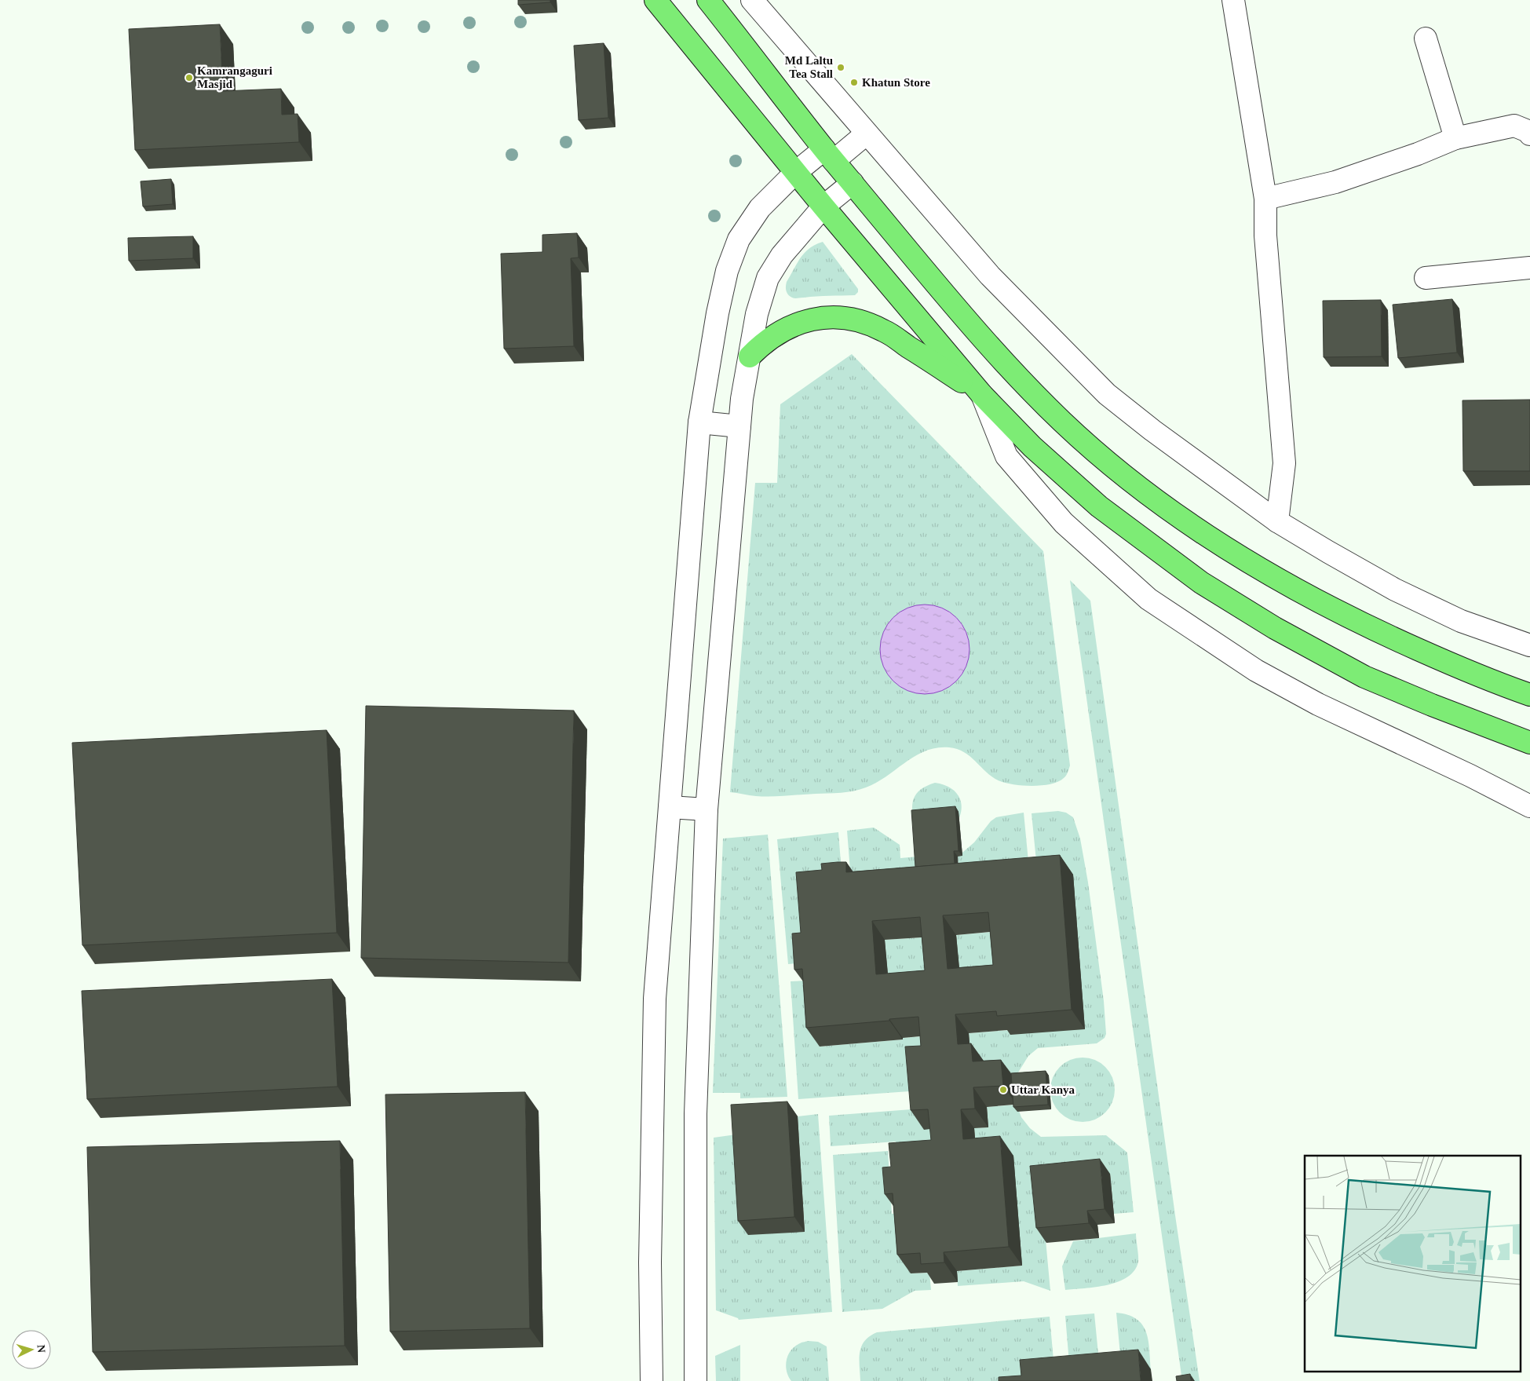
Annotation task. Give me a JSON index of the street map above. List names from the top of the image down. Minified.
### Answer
{"places":["Md Laltu Tea Stall","Kamrangaguri Masjid","Khatun Store","Uttar Kanya"],"north":"right"}
